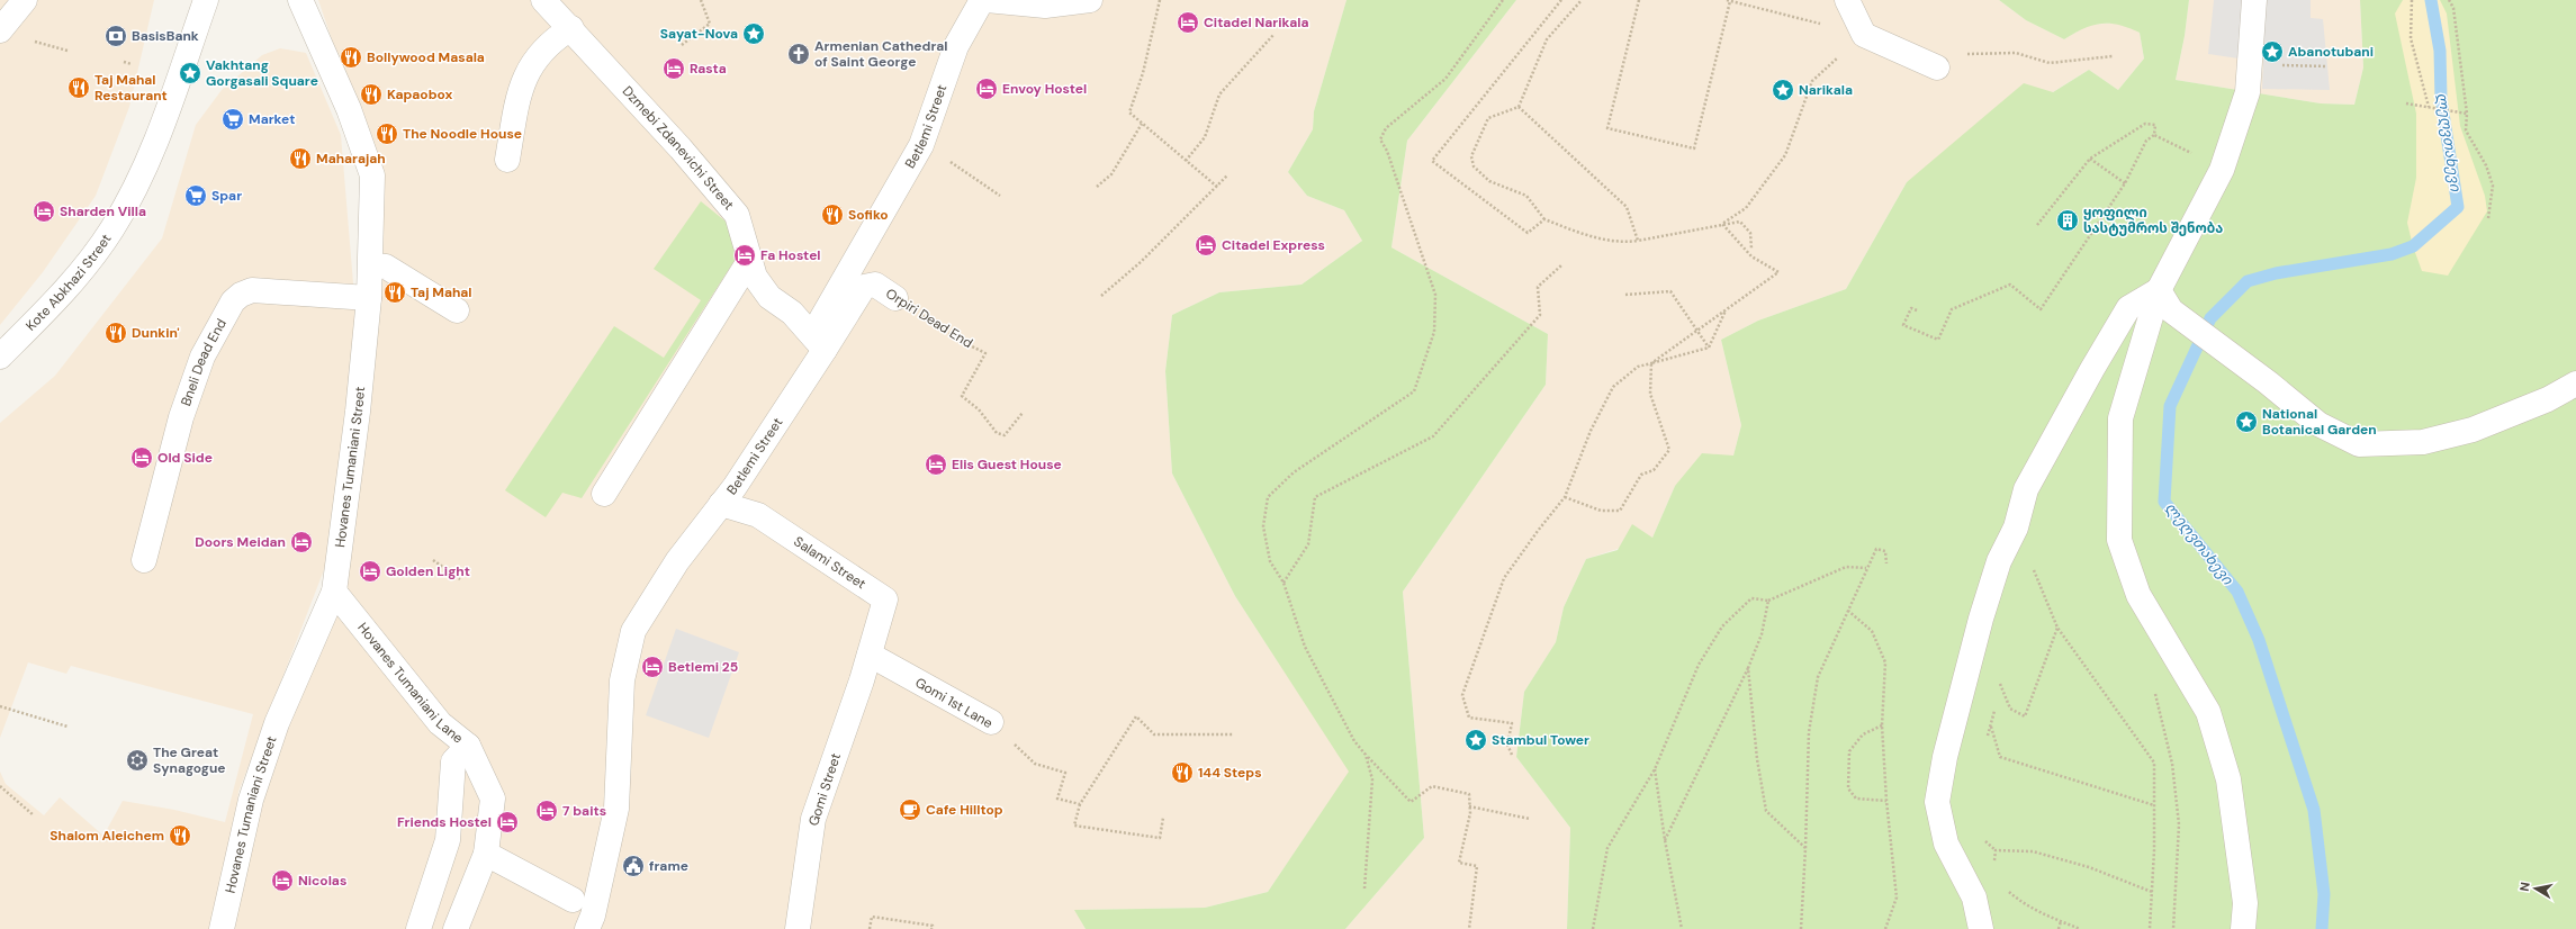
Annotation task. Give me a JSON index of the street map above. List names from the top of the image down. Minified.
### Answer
{"streets":{"street":["Betlemi Street","Dzmebi Zdanevichi Street","Kote Abkhazi Street","Orpiri Dead End","Bneli Dead End","Hovanes Tumaniani Street","Salami Street","Hovanes Tumaniani Lane","Gomi 1st Lane","Gomi Street"]},"crossings":[["Betlemi Street","Dzmebi Zdanevichi Street"],["Betlemi Street","Orpiri Dead End"],["Betlemi Street","Salami Street"],["Dzmebi Zdanevichi Street","Orpiri Dead End"],["Bneli Dead End","Hovanes Tumaniani Street"],["Hovanes Tumaniani Street","Hovanes Tumaniani Lane"],["Salami Street","Gomi 1st Lane"],["Salami Street","Gomi Street"],["Gomi 1st Lane","Gomi Street"]],"water":["ლეღვთახევი"],"places":{"hotel":["Citadel Narikala","Rasta","Envoy Hostel","Sharden Villa","Citadel Express","Fa Hostel","Old Side","Elis Guest House","Doors Meidan","Golden Light","Betlemi 25","7 baits","Friends Hostel","Nicolas"],"place":["Sayat-Nova","Abanotubani","Vakhtang Gorgasali Square","Narikala","National Botanical Garden","Stambul Tower"],"bank":["BasisBank"],"church":["Armenian Cathedral of Saint George"],"restaurant":["Bollywood Masala","Taj Mahal Restaurant","Kapaobox","The Noodle House","Maharajah","Sofiko","Taj Mahal","Dunkin'","144 Steps","Shalom Aleichem"],"supermarket":["Market","Spar"],"building":["ყოფილი სასტუმროს შენობა"],"synagogue":["The Great Synagogue"],"cafe":["Cafe Hilltop"],"public building":["frame"]},"north":"left"}
